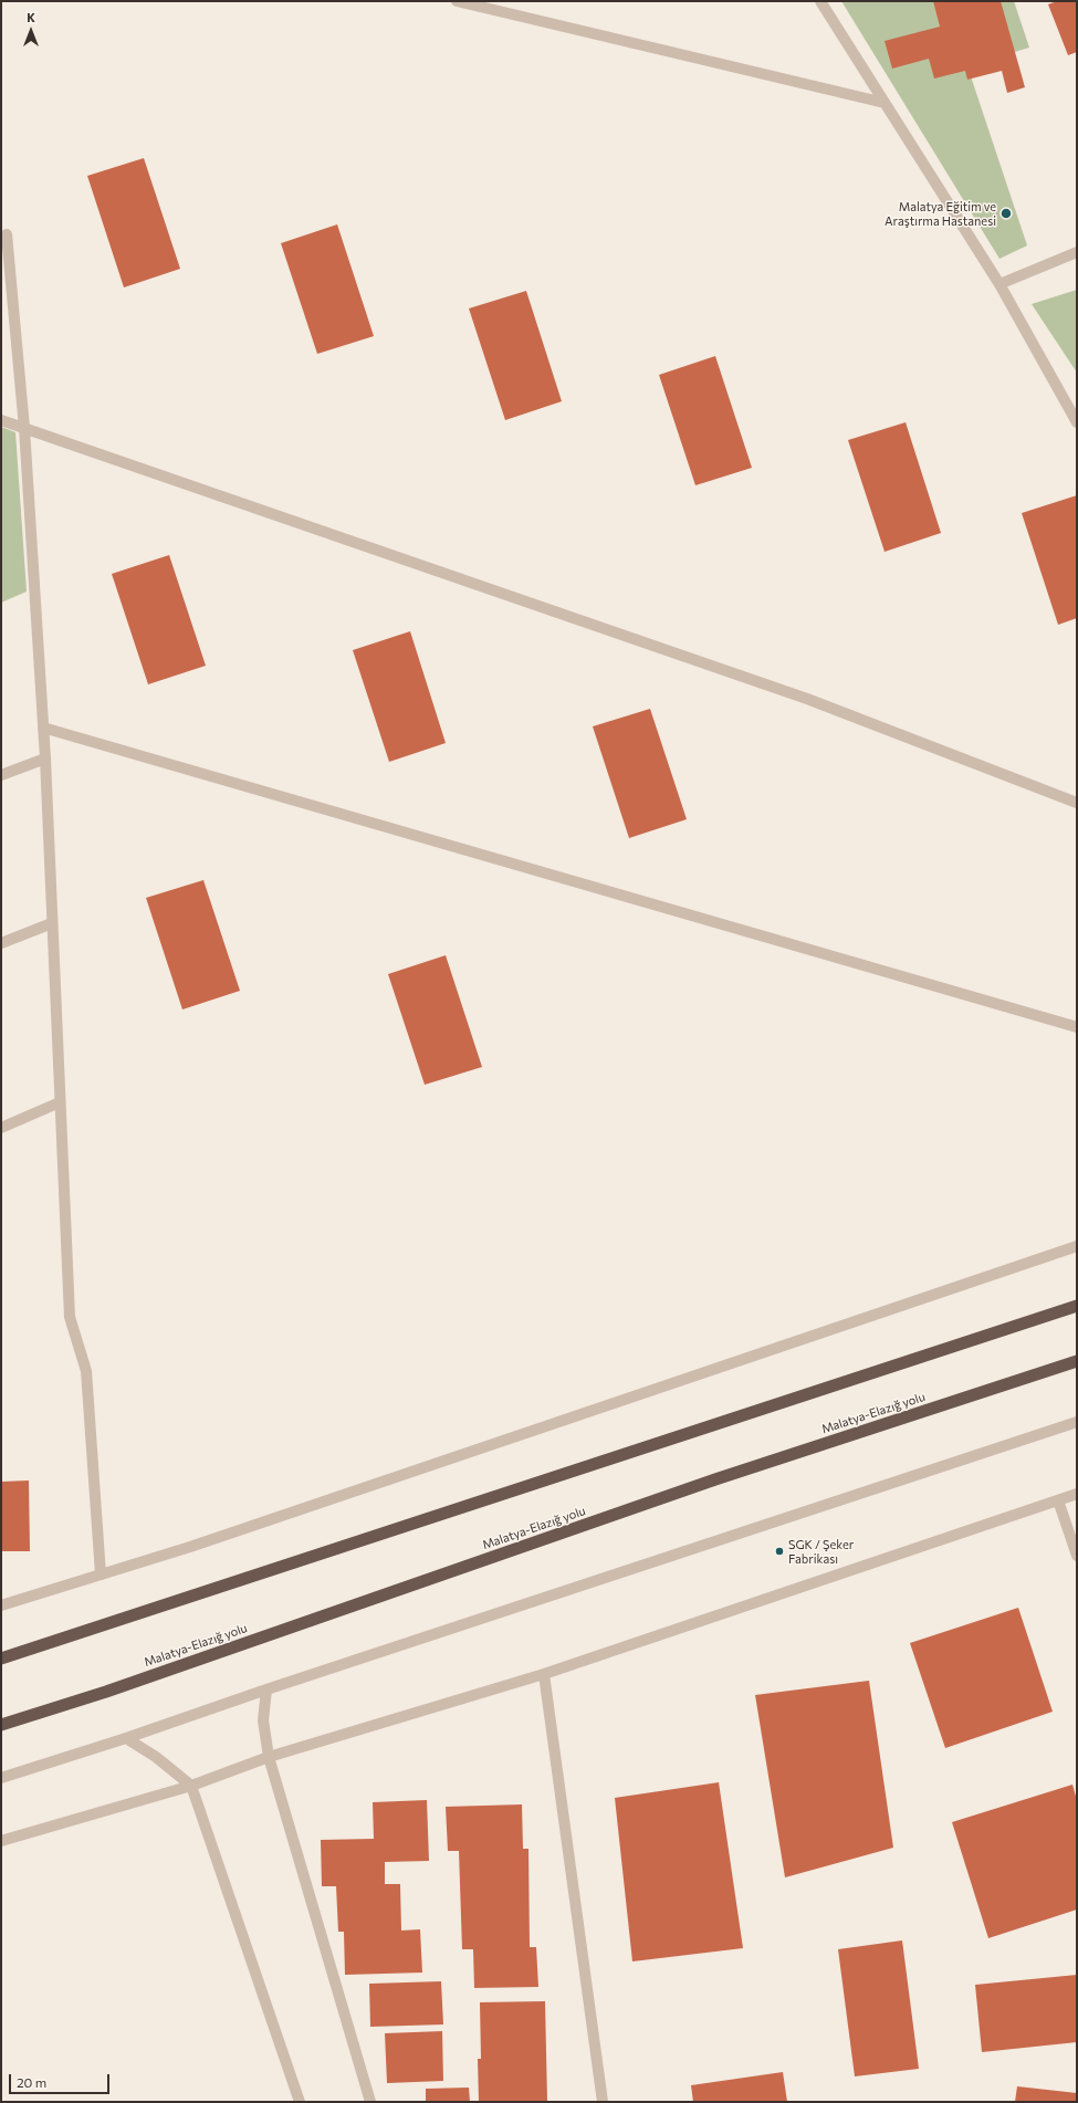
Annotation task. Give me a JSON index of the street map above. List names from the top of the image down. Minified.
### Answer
{"streets":{"highway":["Malatya-Elazığ yolu"]},"places":["Malatya Eğitim ve Araştırma Hastanesi","SGK / Şeker Fabrikası"],"scale_bar":"20 m","north":"top"}
